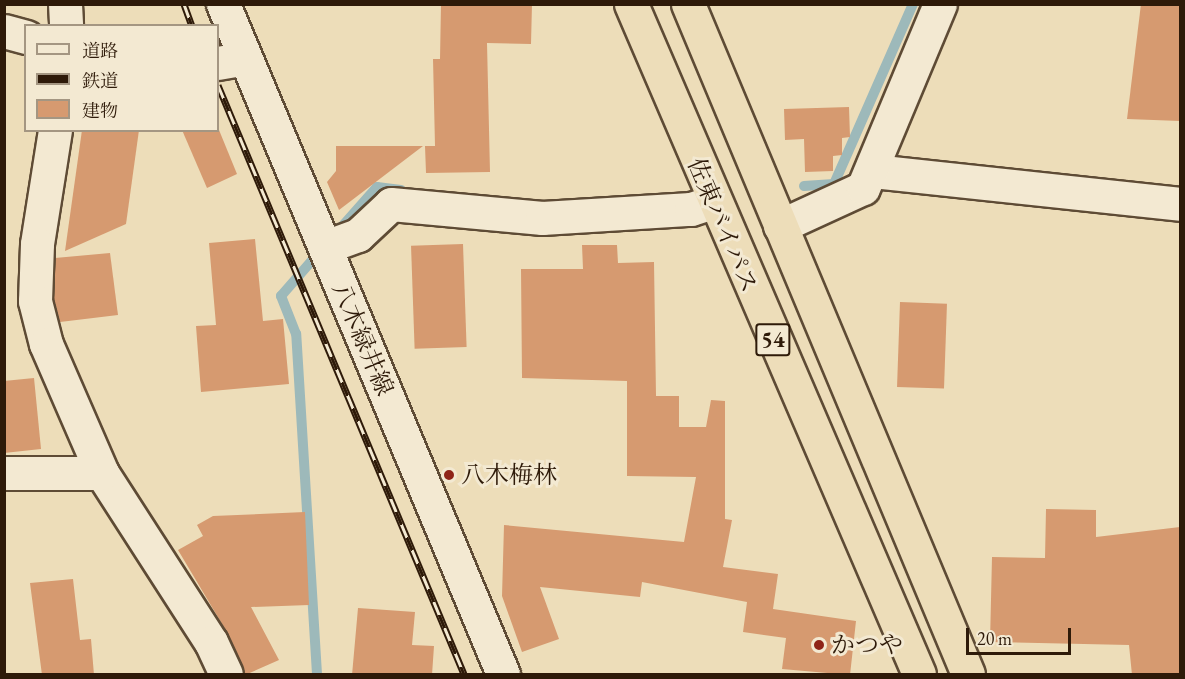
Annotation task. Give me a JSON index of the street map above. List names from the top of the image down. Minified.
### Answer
{"streets":{"highway":["佐東バイパス","54"],"street":["八木緑井線"]},"places":["八木梅林","かつや"],"legend":["道路","鉄道","建物"],"scale_bar":"20 m"}
